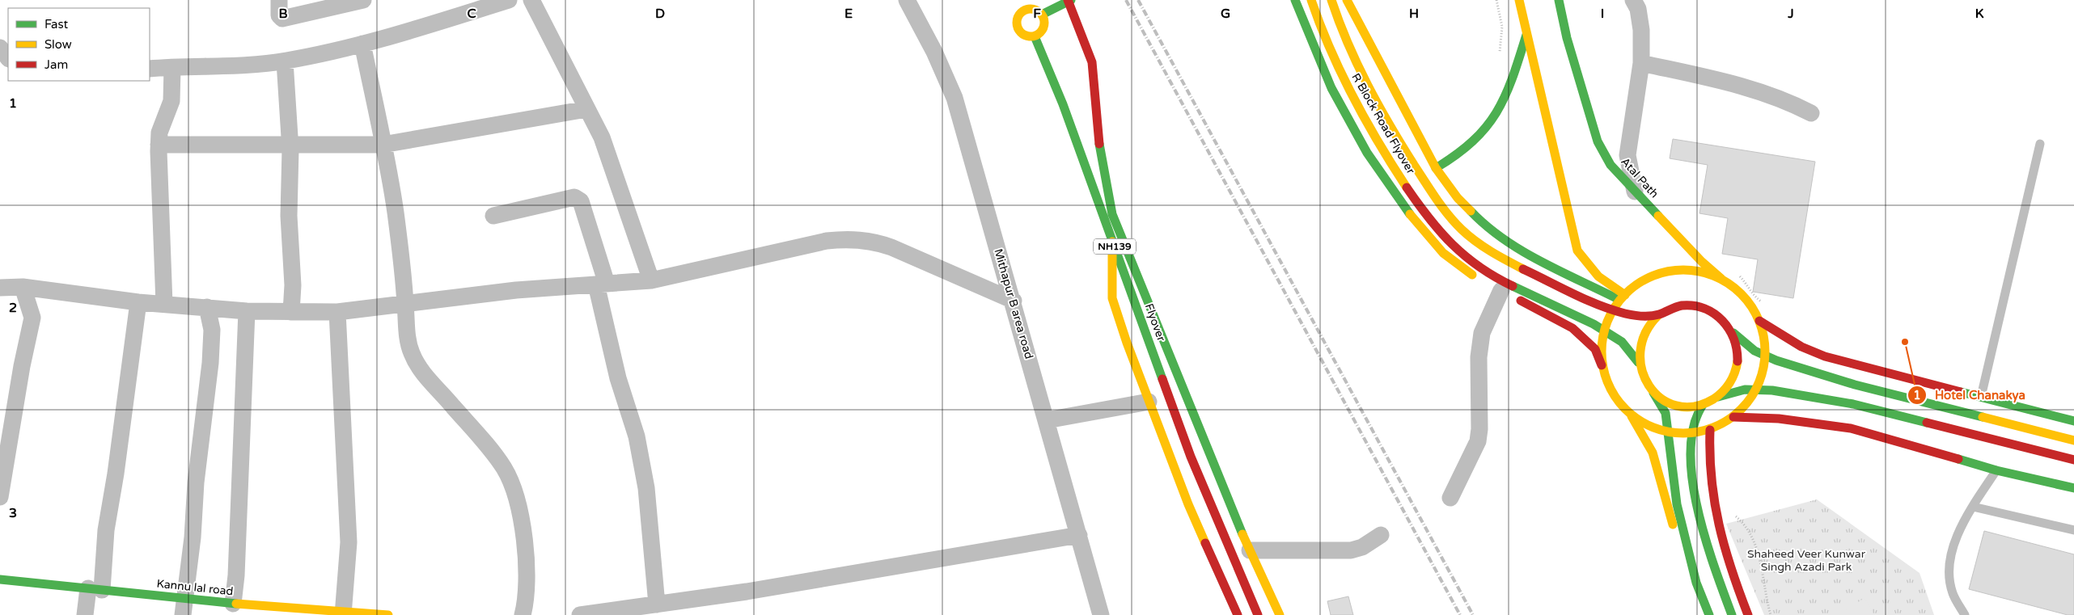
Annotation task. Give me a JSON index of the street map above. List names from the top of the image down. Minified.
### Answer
{"streets":{"main road":["R Block Road Flyover","Atal Path","NH139","Flyover","Kannu lal road"],"street":["Mithapur B area road"]},"parks":["Shaheed Veer Kunwar Singh Azadi Park"],"places":["Hotel Chanakya"],"legend":["Fast","Slow","Jam"],"grid":{"columns":["B","C","D","E","F","G","H","I","J","K"],"rows":["1","2","3"]}}
